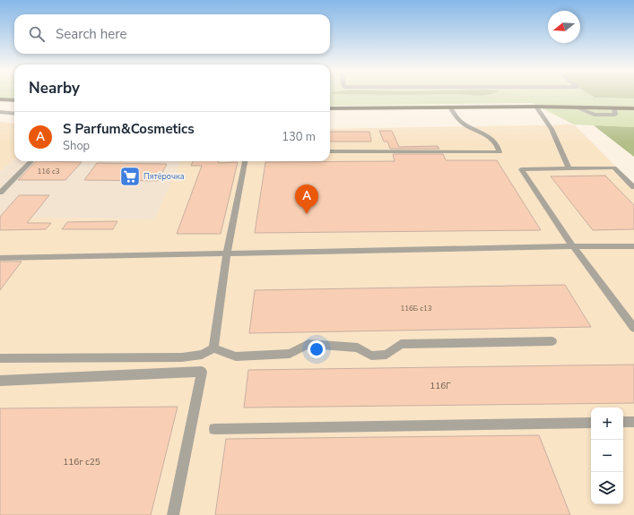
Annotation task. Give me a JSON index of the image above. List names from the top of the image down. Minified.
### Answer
{"places":{"supermarket":["Пятёрочка"]},"house_numbers":["116 с3","116Б с13","116Г","116г с25"],"north":"left","page":{"search":"Search here","heading":"Nearby","list":[{"mark":"A","name":"S Parfum&Cosmetics","note":"Shop","value":"130 m"}],"pins":"A","map_buttons":["+","−"]}}
